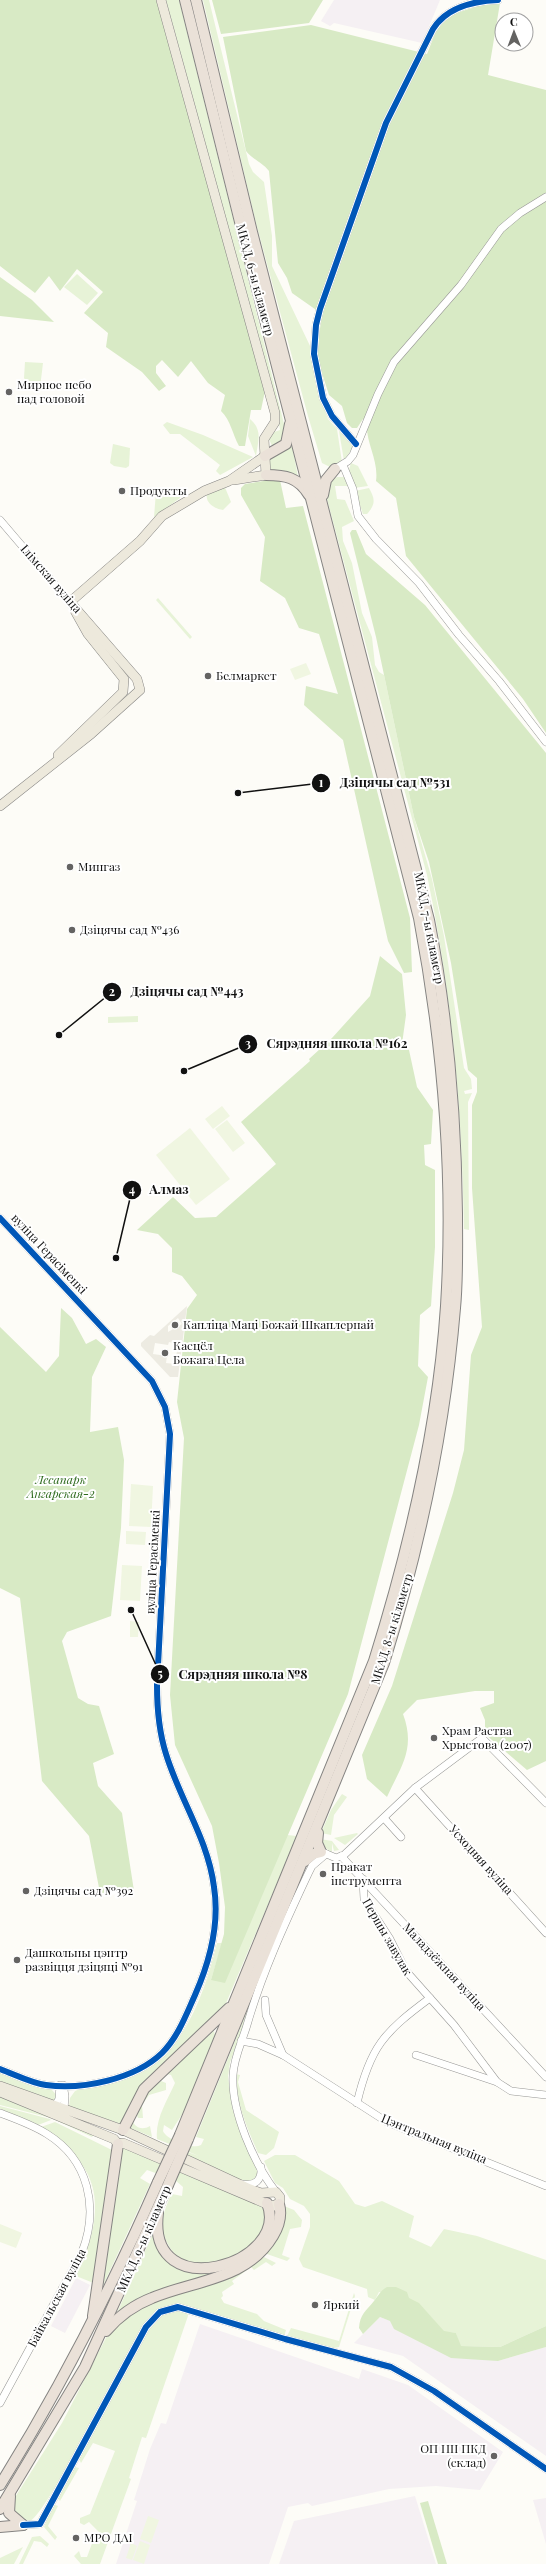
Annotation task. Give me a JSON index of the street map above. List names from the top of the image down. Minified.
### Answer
{"streets":{"highway":["МКАД, 6-ы кіламетр","МКАД, 7-ы кіламетр","МКАД, 8-ы кіламетр","МКАД, 9-ы кіламетр"],"main road":["Ілімская вуліца"],"street":["вуліца Герасіменкі","Усходняя вуліца","Першы завулак","Маладзёжная вуліца","Цэнтральная вуліца","Байкальская вуліца"]},"crossings":[["МКАД, 6-ы кіламетр","МКАД, 7-ы кіламетр"],["МКАД, 7-ы кіламетр","МКАД, 8-ы кіламетр"],["МКАД, 8-ы кіламетр","МКАД, 9-ы кіламетр"],["Першы завулак","Маладзёжная вуліца"]],"parks":["Лесапарк Ангарская-2"],"places":["Мирное небо над головой","Продукты","Белмаркет","Дзіцячы сад №531","Мингаз","Дзіцячы сад №436","Дзіцячы сад №443","Сярэдняя школа №162","Алмаз","Капліца Маці Божай Шкаплернай","Касцёл Божага Цела","Сярэдняя школа №8","Храм Раства Хрыстова (2007)","Пракат інструмента","Дзіцячы сад №392","Дашкольны цэнтр развіцця дзіцяці №91","Яркий","ОП НII ПКД (склад)","МРО ДАІ"],"north":"top"}
